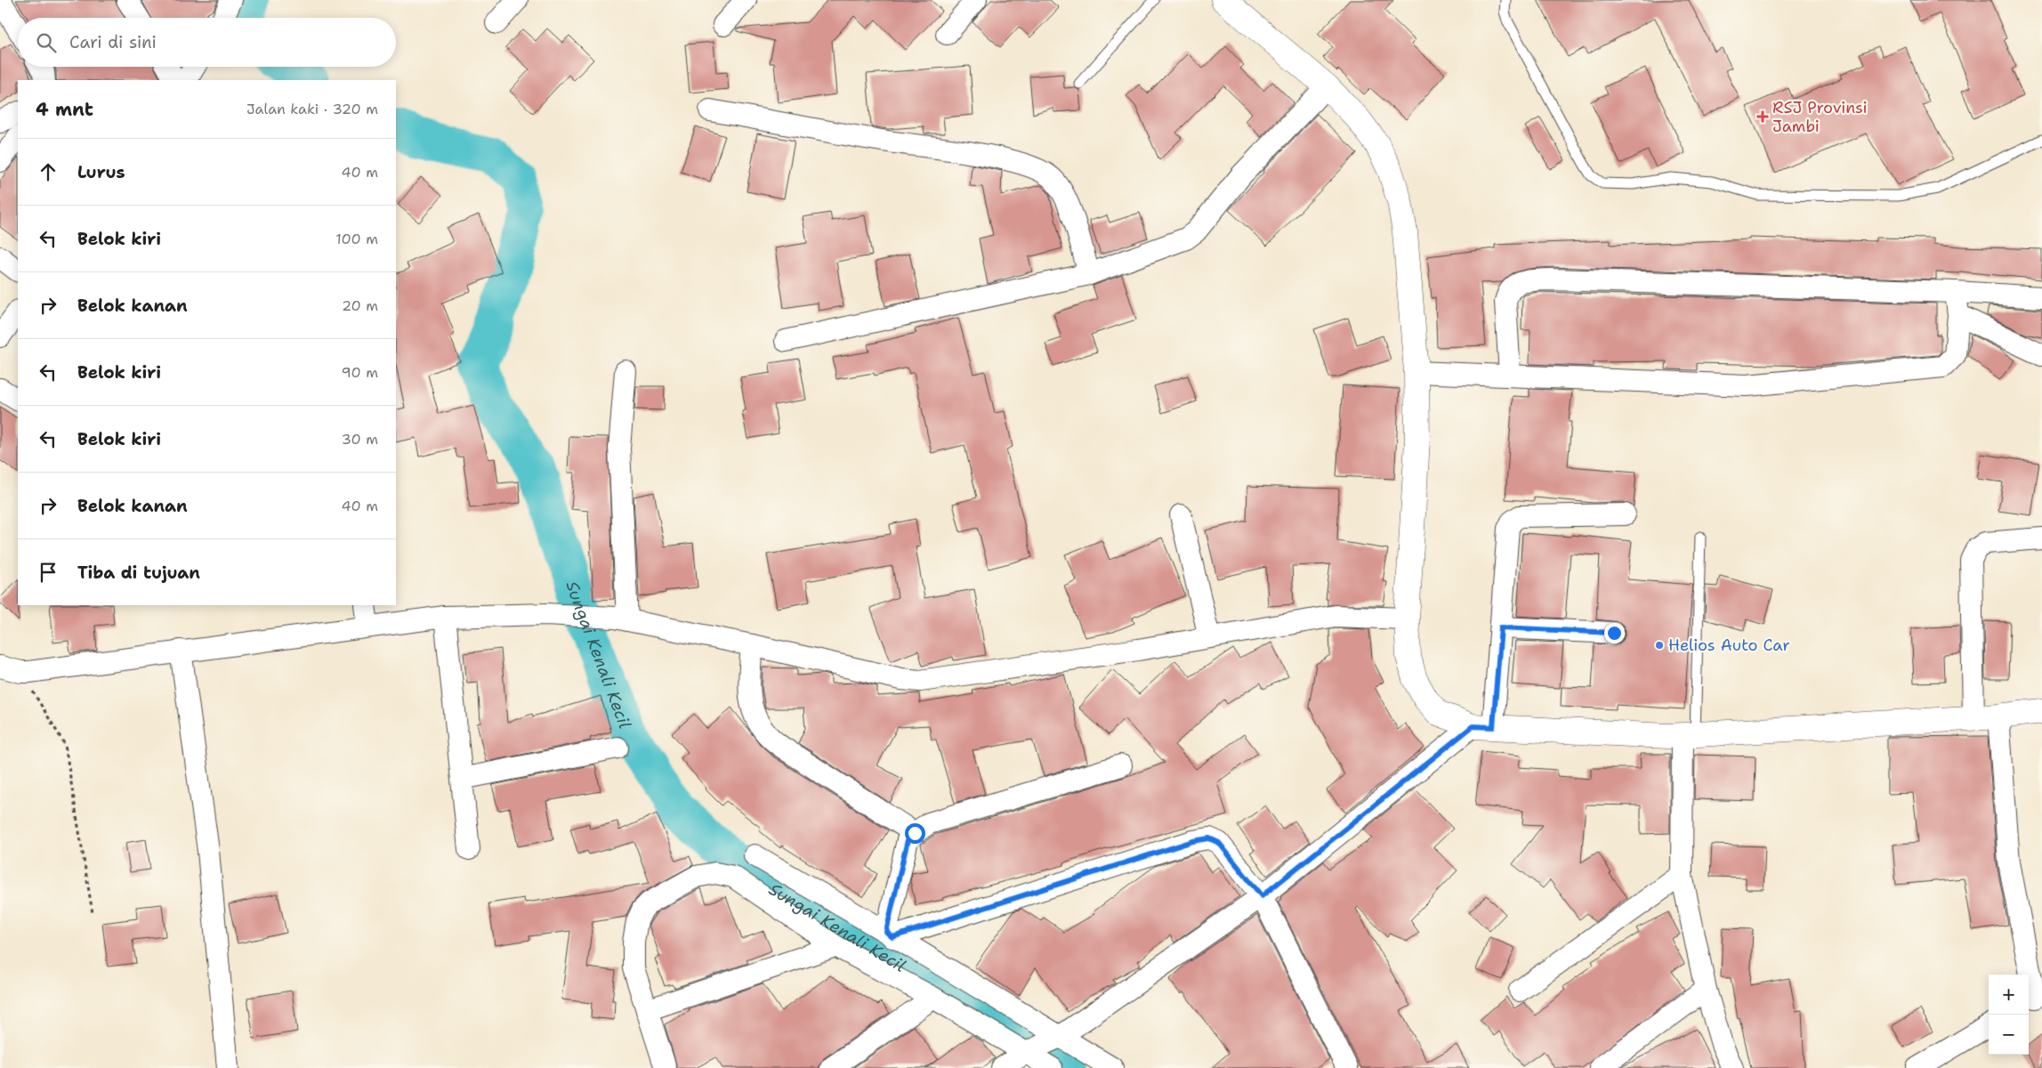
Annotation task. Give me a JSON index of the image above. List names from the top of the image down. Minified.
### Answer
{"water":["Sungai Kenali Kecil"],"places":{"health":["RSJ Provinsi Jambi"],"other":["Helios Auto Car"]},"page":{"search":"Cari di sini","heading":["4 mnt","Jalan kaki · 320 m"],"list":[["Lurus","40 m"],["Belok kiri","100 m"],["Belok kanan","20 m"],["Belok kiri","90 m"],["Belok kiri","30 m"],["Belok kanan","40 m"],"Tiba di tujuan"],"map_buttons":["+","−"]}}
